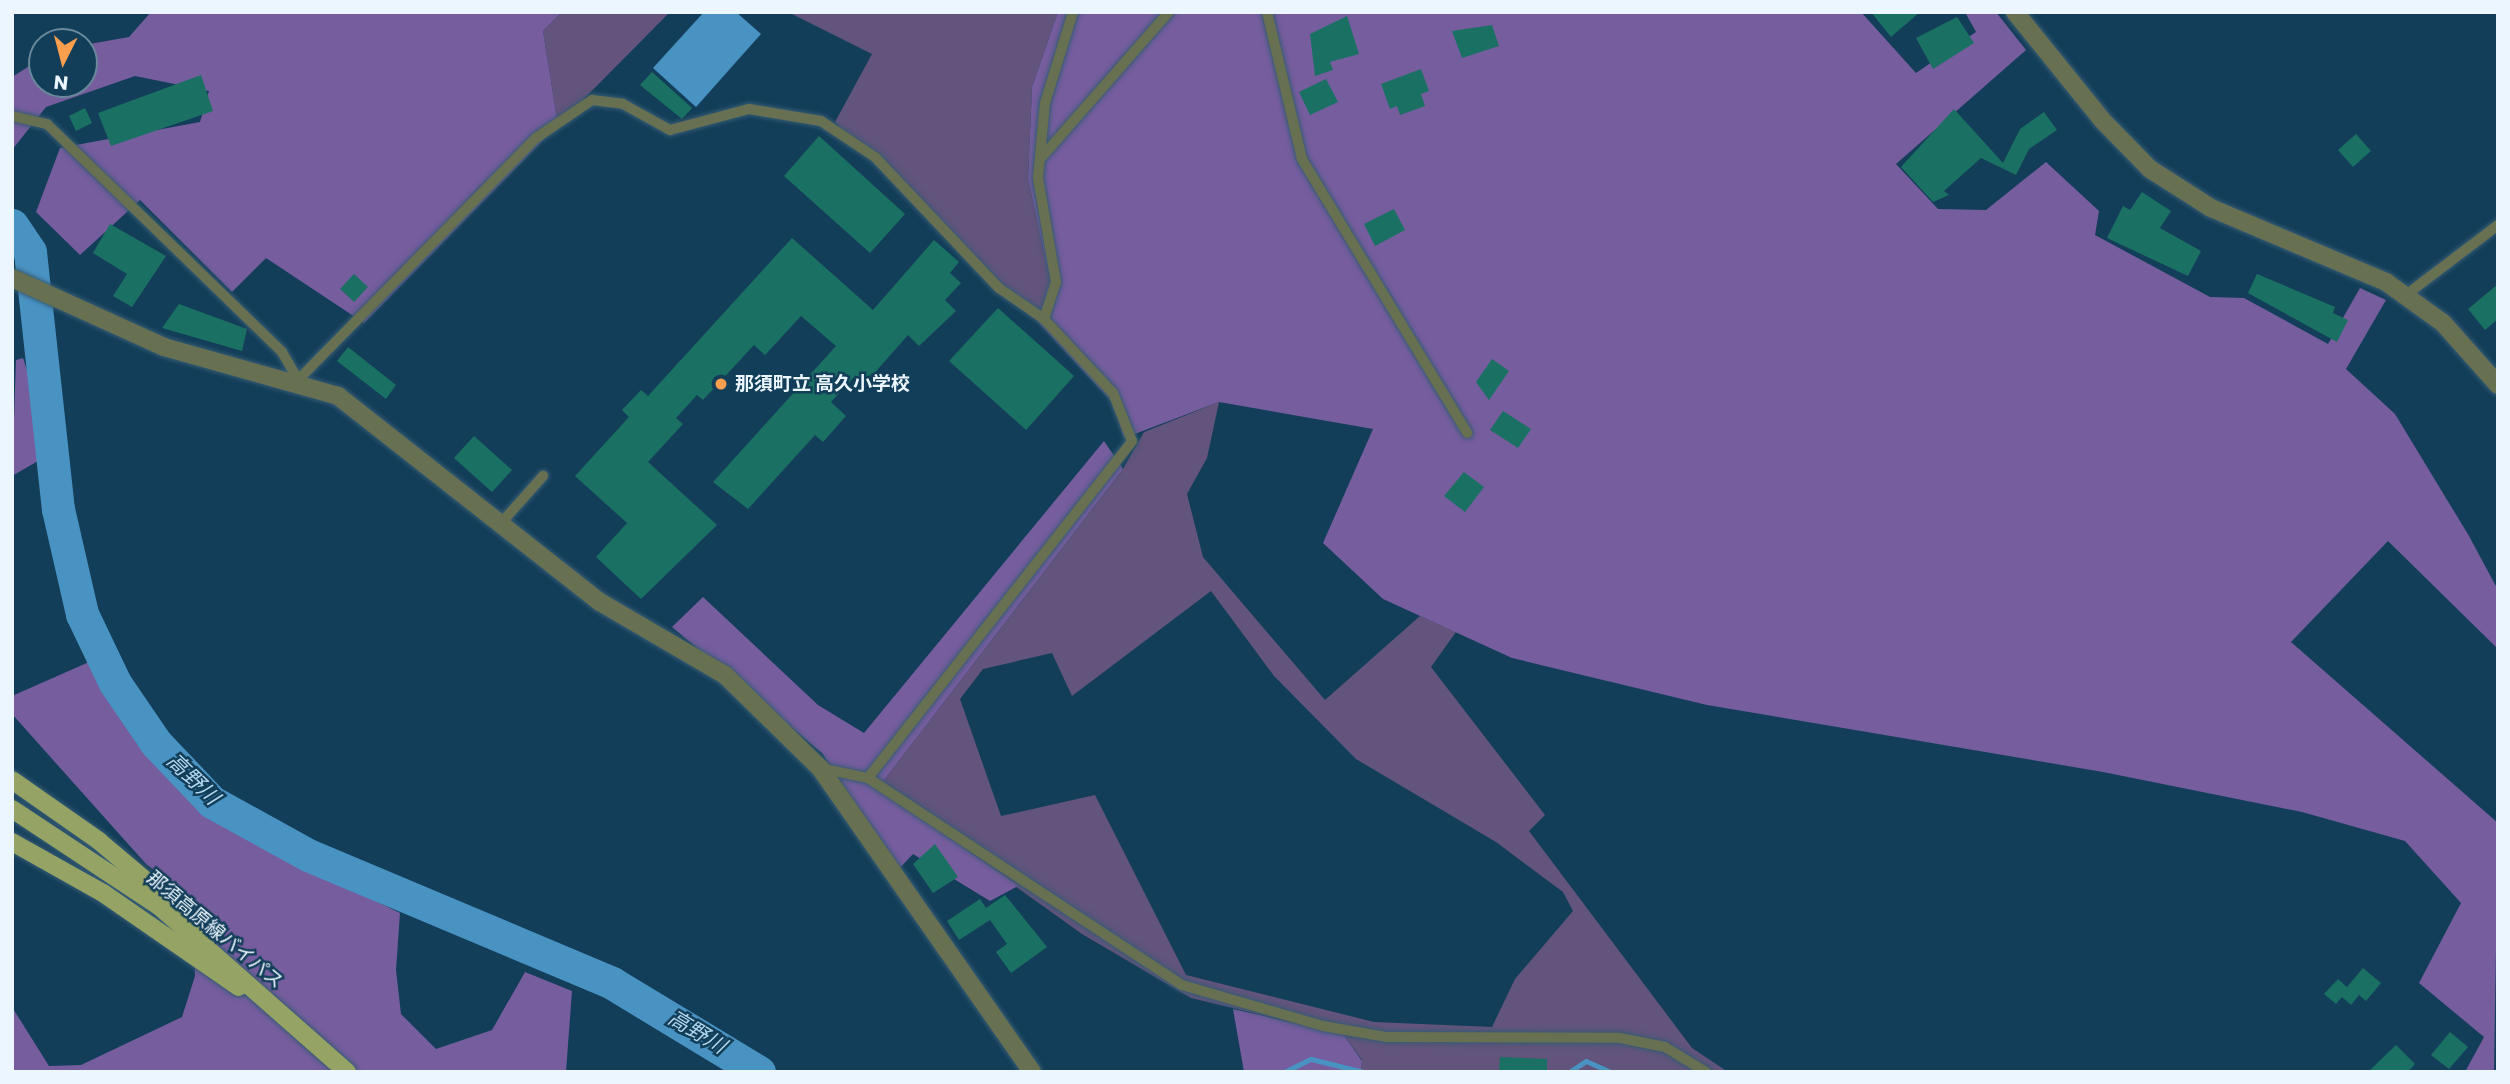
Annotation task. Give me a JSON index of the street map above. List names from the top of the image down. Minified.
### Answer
{"streets":{"main road":["那須高原線バイパス"]},"water":["高野川"],"places":["那須町立 高久小学校"],"north":"bottom"}
